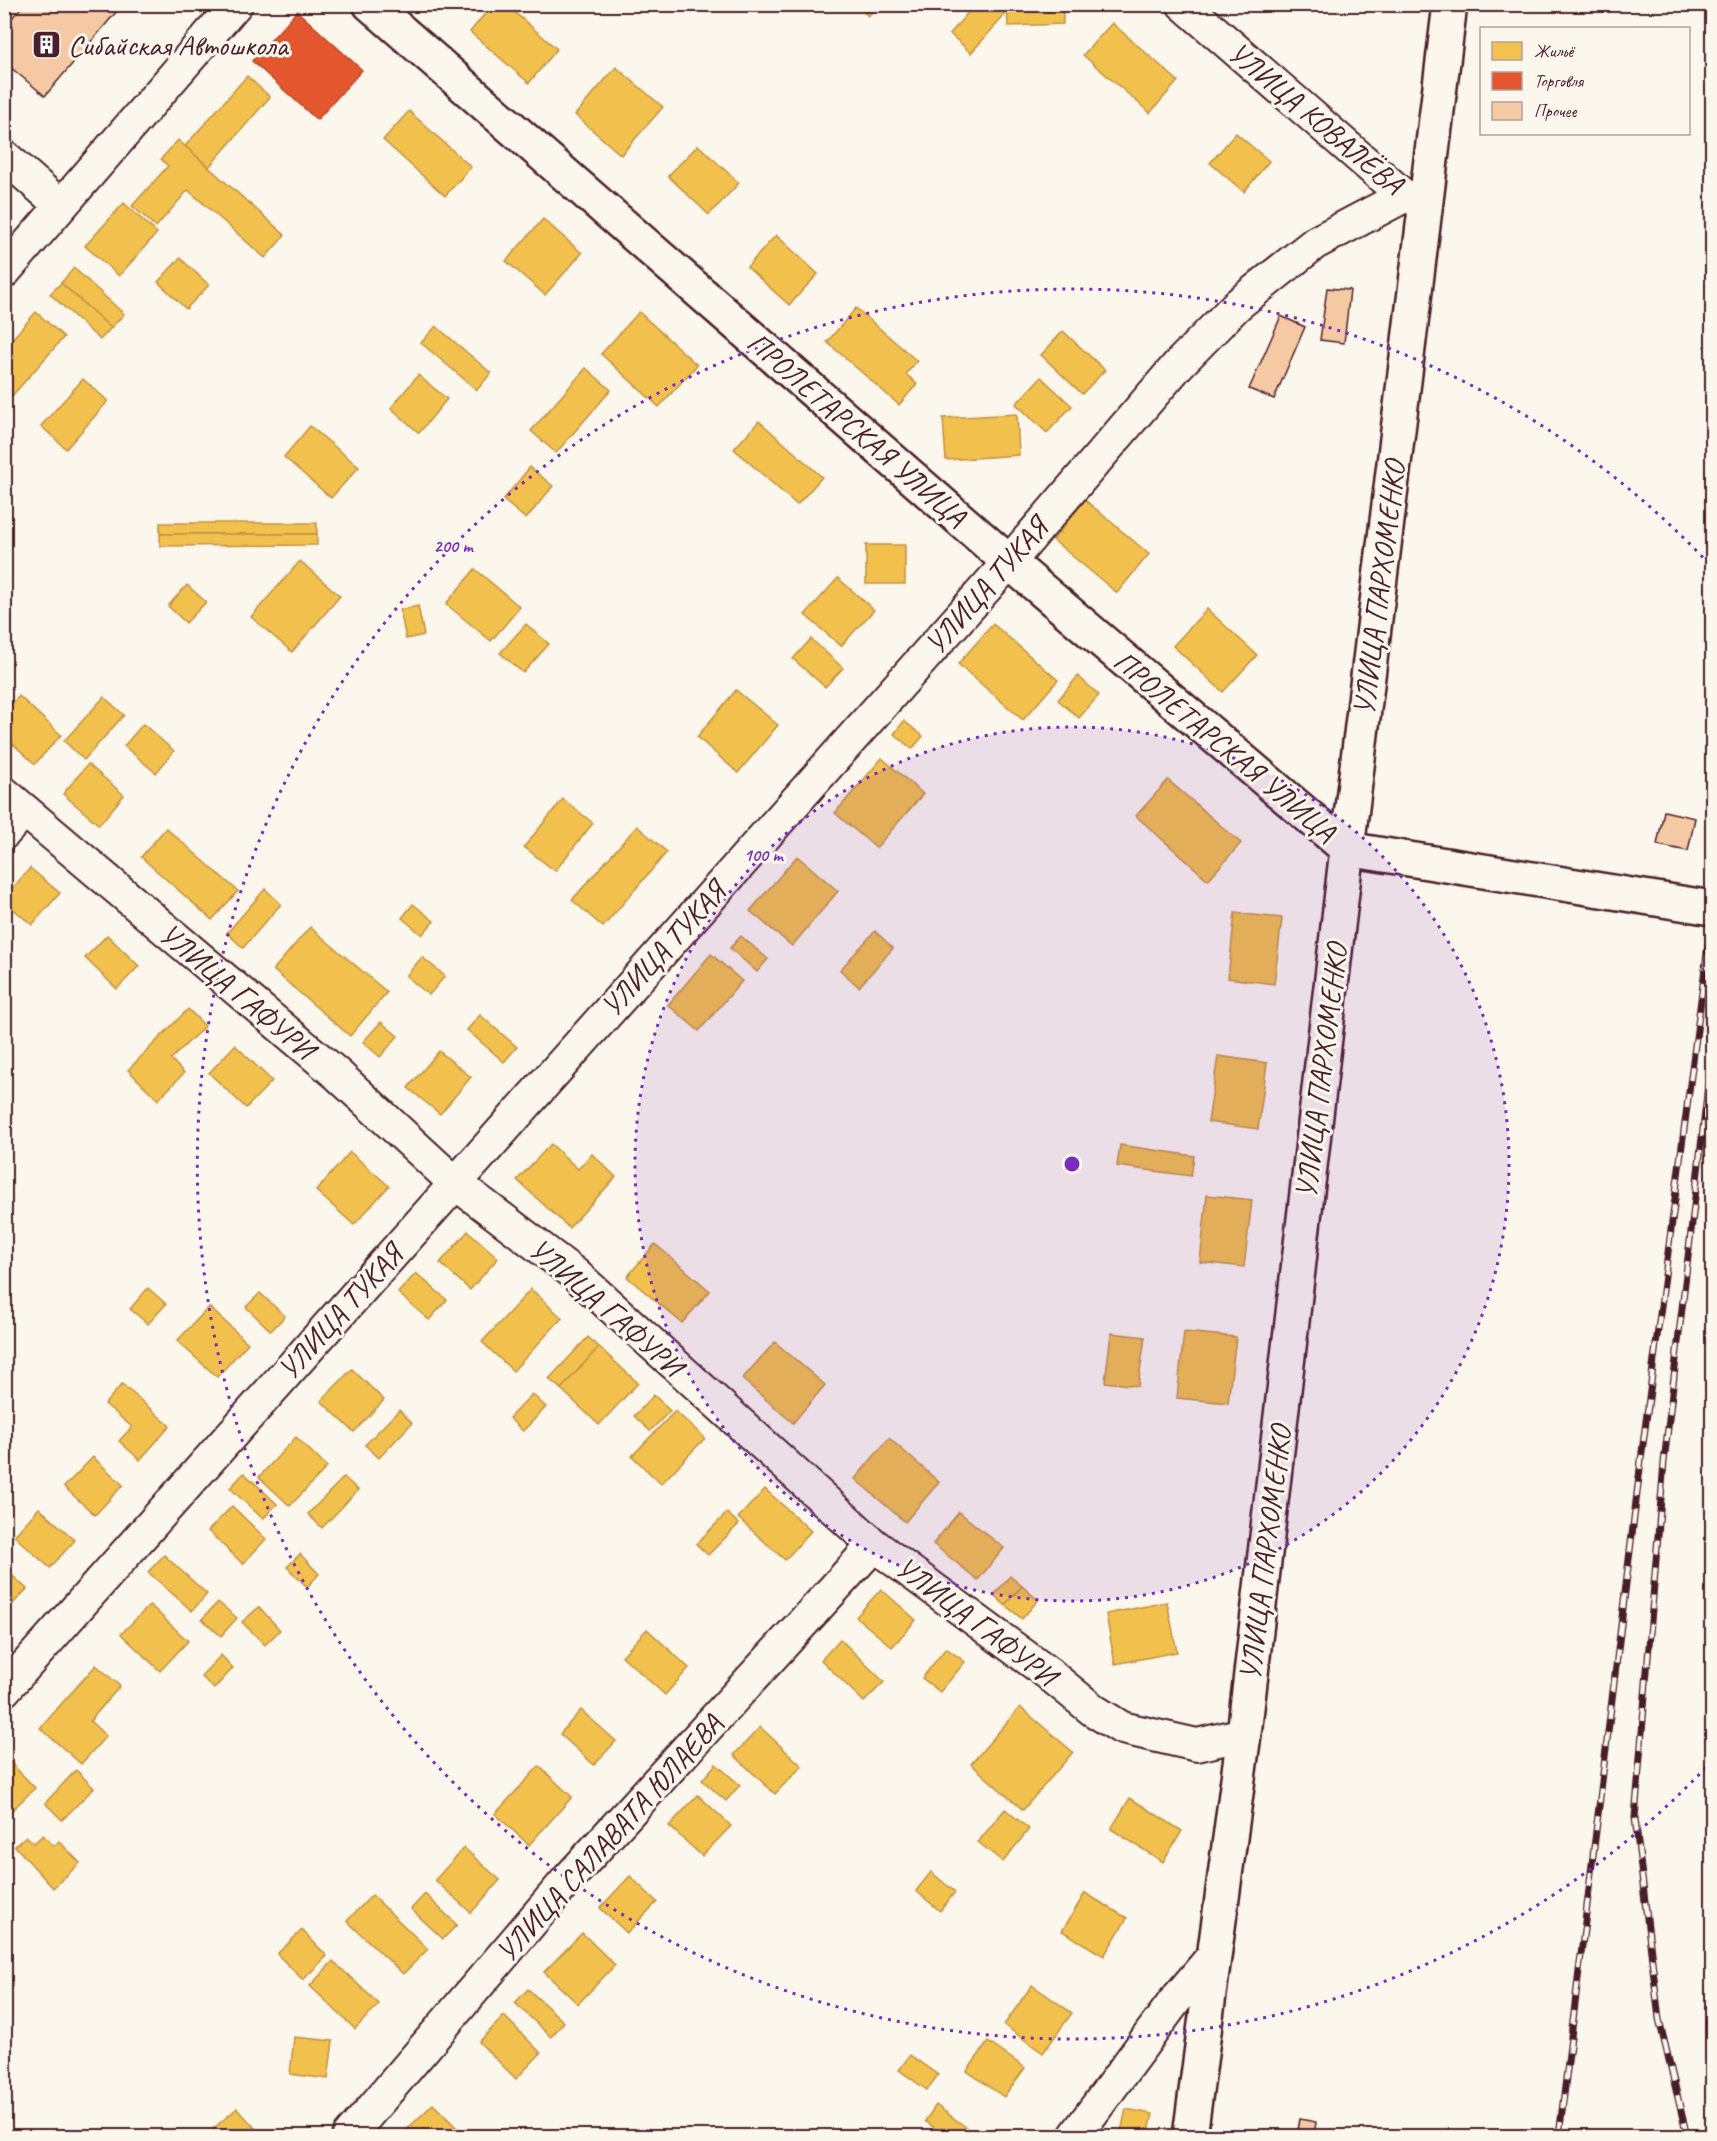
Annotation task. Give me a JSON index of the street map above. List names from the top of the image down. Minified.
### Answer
{"streets":{"main road":["ПРОЛЕТАРСКАЯ УЛИЦА","УЛИЦА ПАРХОМЕНКО"],"street":["УЛИЦА КОВАЛЁВА","УЛИЦА ТУКАЯ","УЛИЦА ГАФУРИ","УЛИЦА САЛАВАТА ЮЛАЕВА"]},"crossings":[["УЛИЦА КОВАЛЁВА","УЛИЦА ТУКАЯ"],["УЛИЦА КОВАЛЁВА","УЛИЦА ПАРХОМЕНКО"],["ПРОЛЕТАРСКАЯ УЛИЦА","УЛИЦА ТУКАЯ"],["ПРОЛЕТАРСКАЯ УЛИЦА","УЛИЦА ПАРХОМЕНКО"],["УЛИЦА ТУКАЯ","УЛИЦА ПАРХОМЕНКО"],["УЛИЦА ТУКАЯ","УЛИЦА ГАФУРИ"],["УЛИЦА ПАРХОМЕНКО","УЛИЦА ГАФУРИ"],["УЛИЦА ГАФУРИ","УЛИЦА САЛАВАТА ЮЛАЕВА"]],"places":{"building":["Сибайская Автошкола"]},"legend":["Жильё","Торговля","Прочее"],"rings":["200 m","100 m"]}
